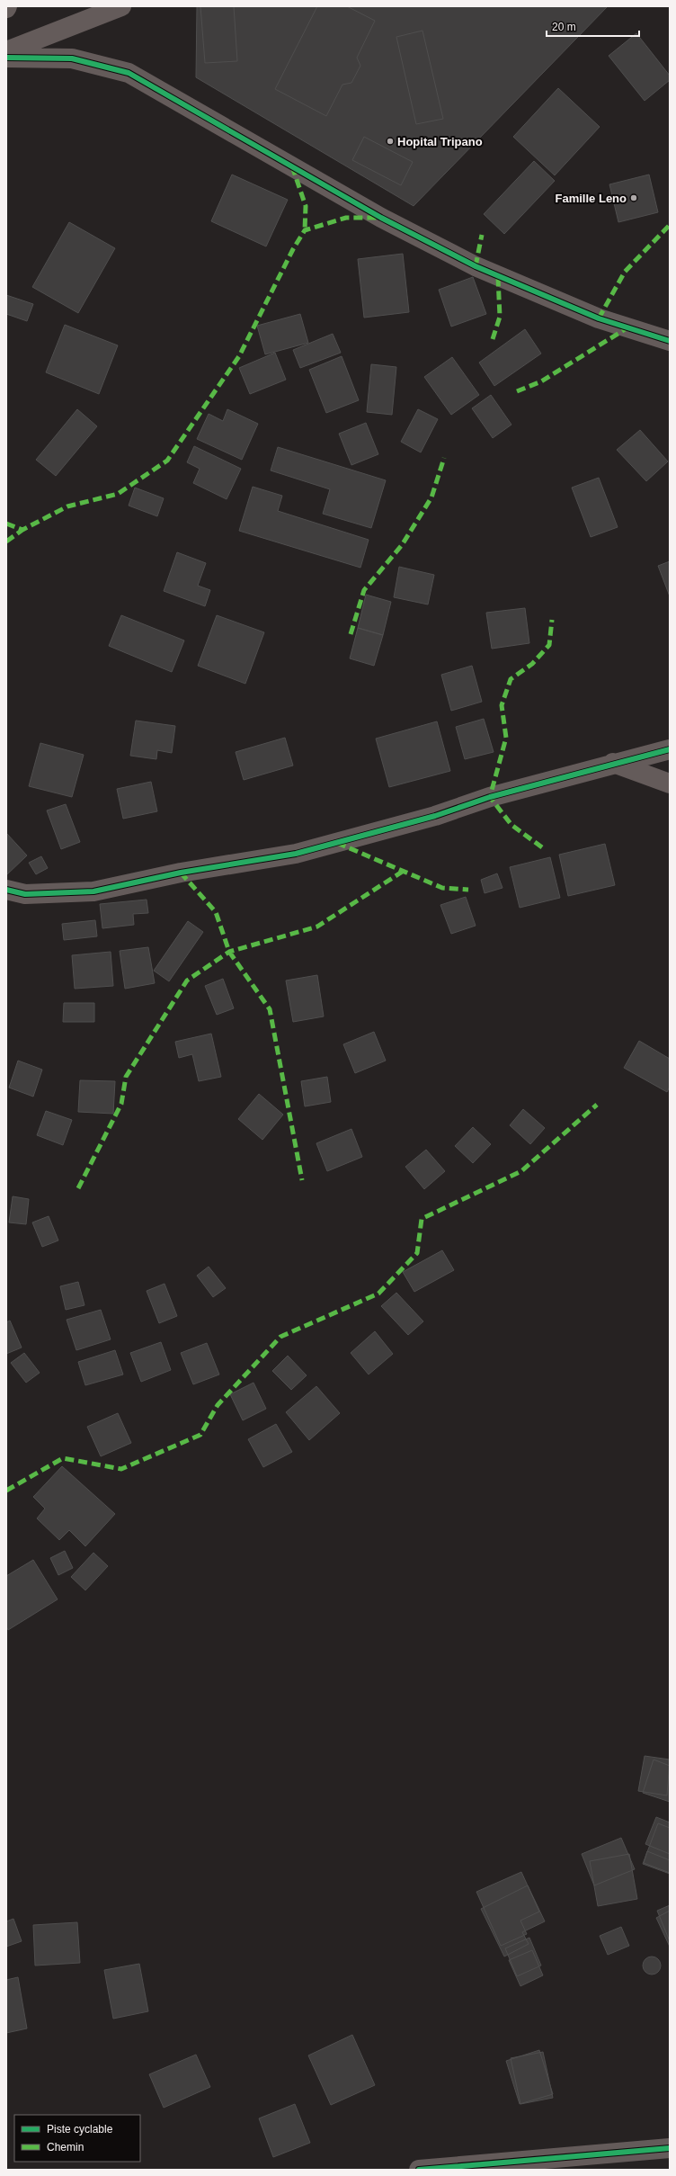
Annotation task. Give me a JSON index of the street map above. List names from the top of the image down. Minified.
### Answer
{"places":["Hopital Tripano","Famille Leno"],"legend":["Piste cyclable","Chemin"],"scale_bar":"20 m"}
